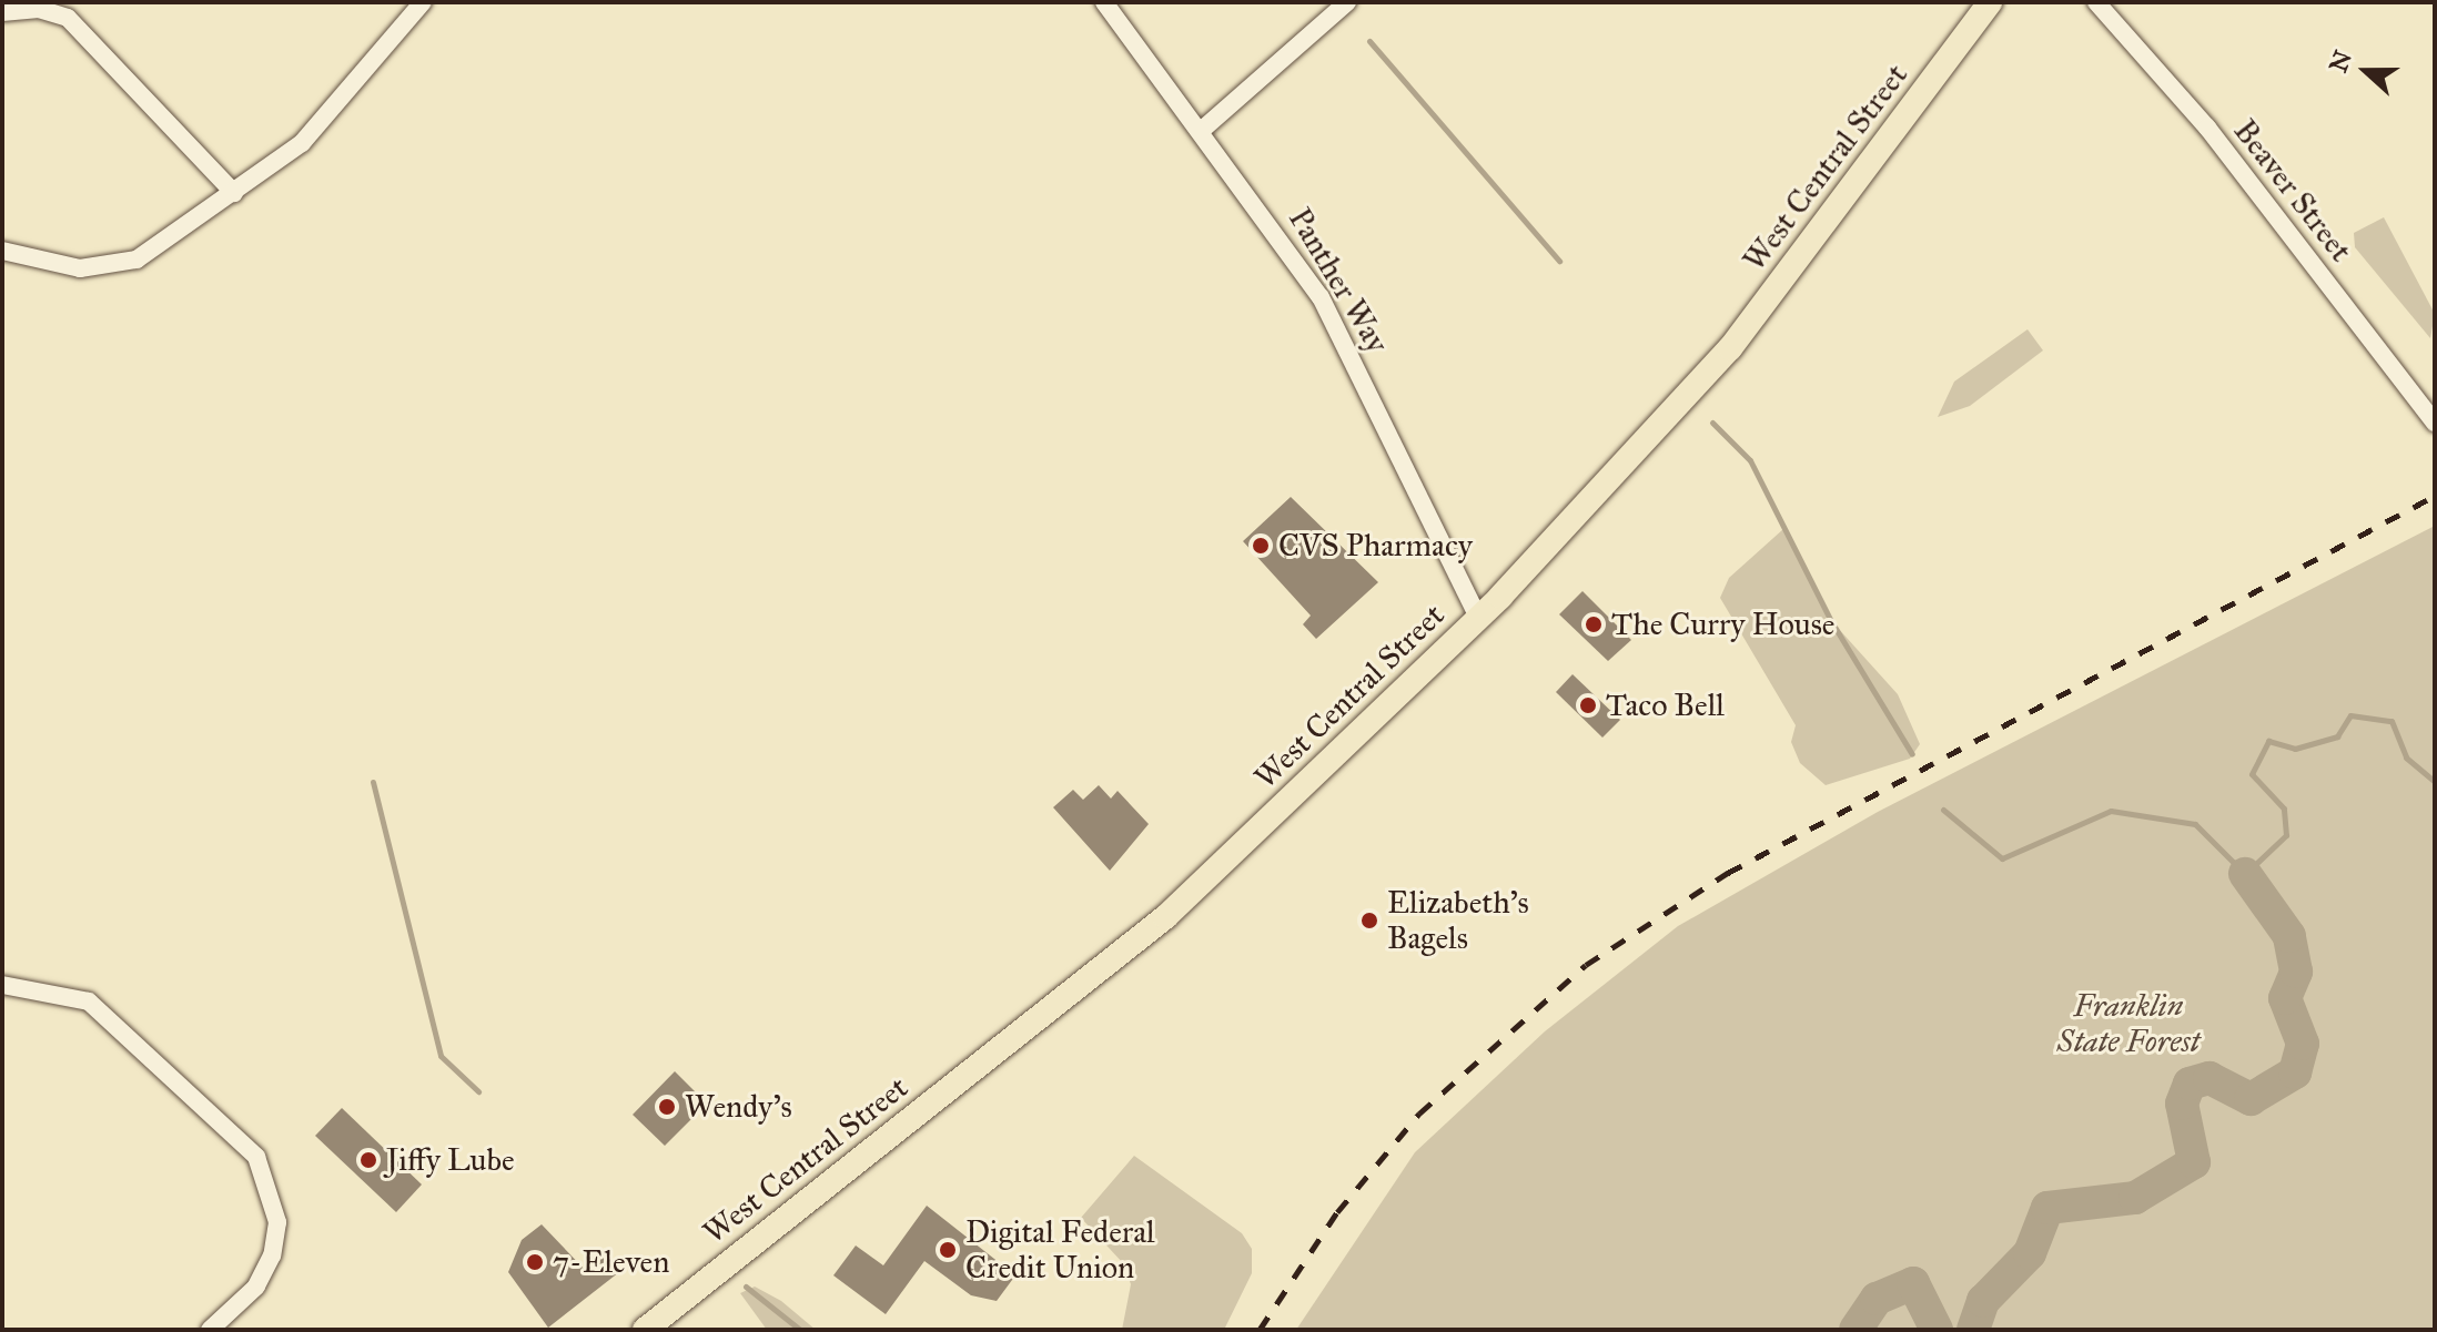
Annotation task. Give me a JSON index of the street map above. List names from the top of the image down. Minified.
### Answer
{"streets":{"main road":["West Central Street"],"street":["Beaver Street","Panther Way"]},"crossings":[["West Central Street","Panther Way"]],"parks":["Franklin State Forest"],"places":["CVS Pharmacy","The Curry House","Taco Bell","Elizabeth's Bagels","Wendy's","Jiffy Lube","Digital Federal Credit Union","7-Eleven"],"north":"left"}
